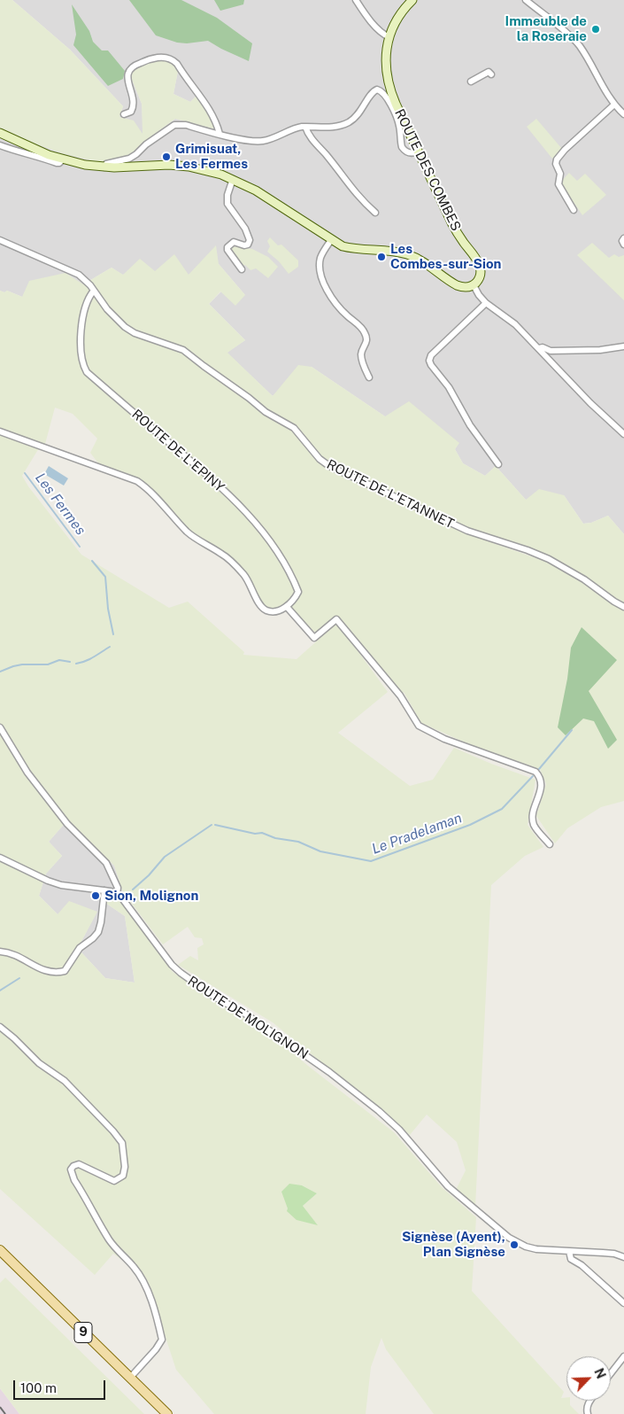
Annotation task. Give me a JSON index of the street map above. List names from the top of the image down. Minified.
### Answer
{"streets":{"main road":["9"],"street":["ROUTE DES COMBES","ROUTE DE L'EPINY","ROUTE DE L'ETANNET","ROUTE DE MOLIGNON"]},"crossings":[["ROUTE DE L'EPINY","ROUTE DE L'ETANNET"]],"water":["Les Fermes","Le Pradelaman"],"places":["Immeuble de la Roseraie","Grimisuat, Les Fermes","Les Combes-sur-Sion","Sion, Molignon","Signèse (Ayent), Plan Signèse"],"scale_bar":"100 m","north":"top right"}
